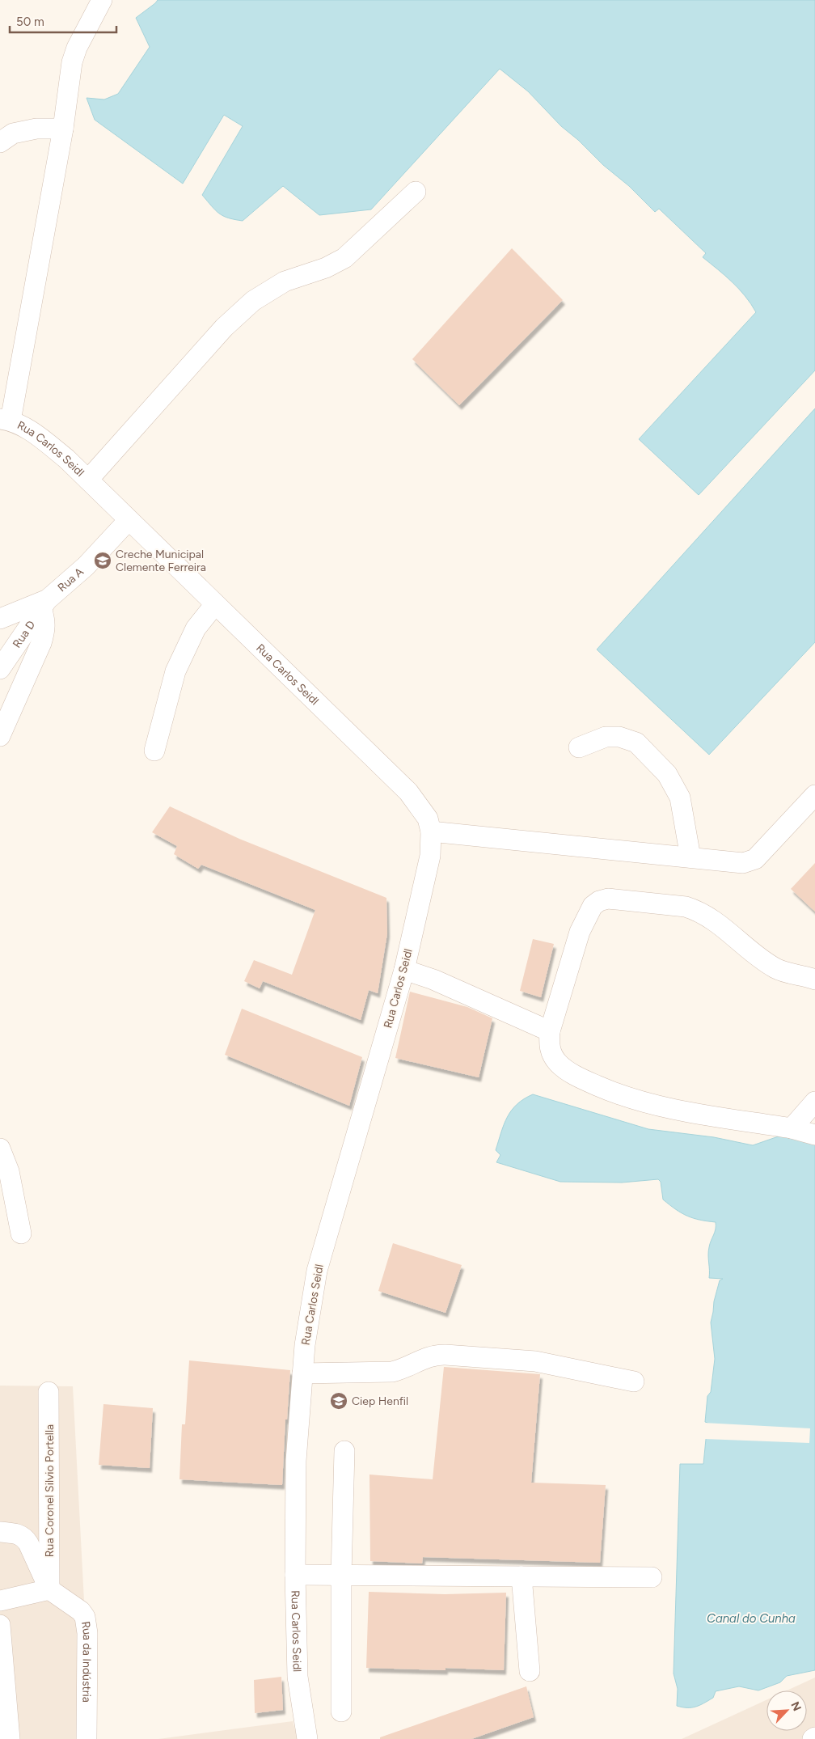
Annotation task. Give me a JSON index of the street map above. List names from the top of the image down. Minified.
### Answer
{"streets":{"street":["Rua Carlos Seidl","Rua A","Rua D","Rua Coronel Silvio Portella","Rua da Indústria"]},"crossings":[["Rua Carlos Seidl","Rua A"],["Rua A","Rua D"],["Rua Coronel Silvio Portella","Rua da Indústria"]],"water":["Canal do Cunha"],"places":{"school or university":["Creche Municipal Clemente Ferreira","Ciep Henfil"]},"scale_bar":"50 m","north":"top right"}
